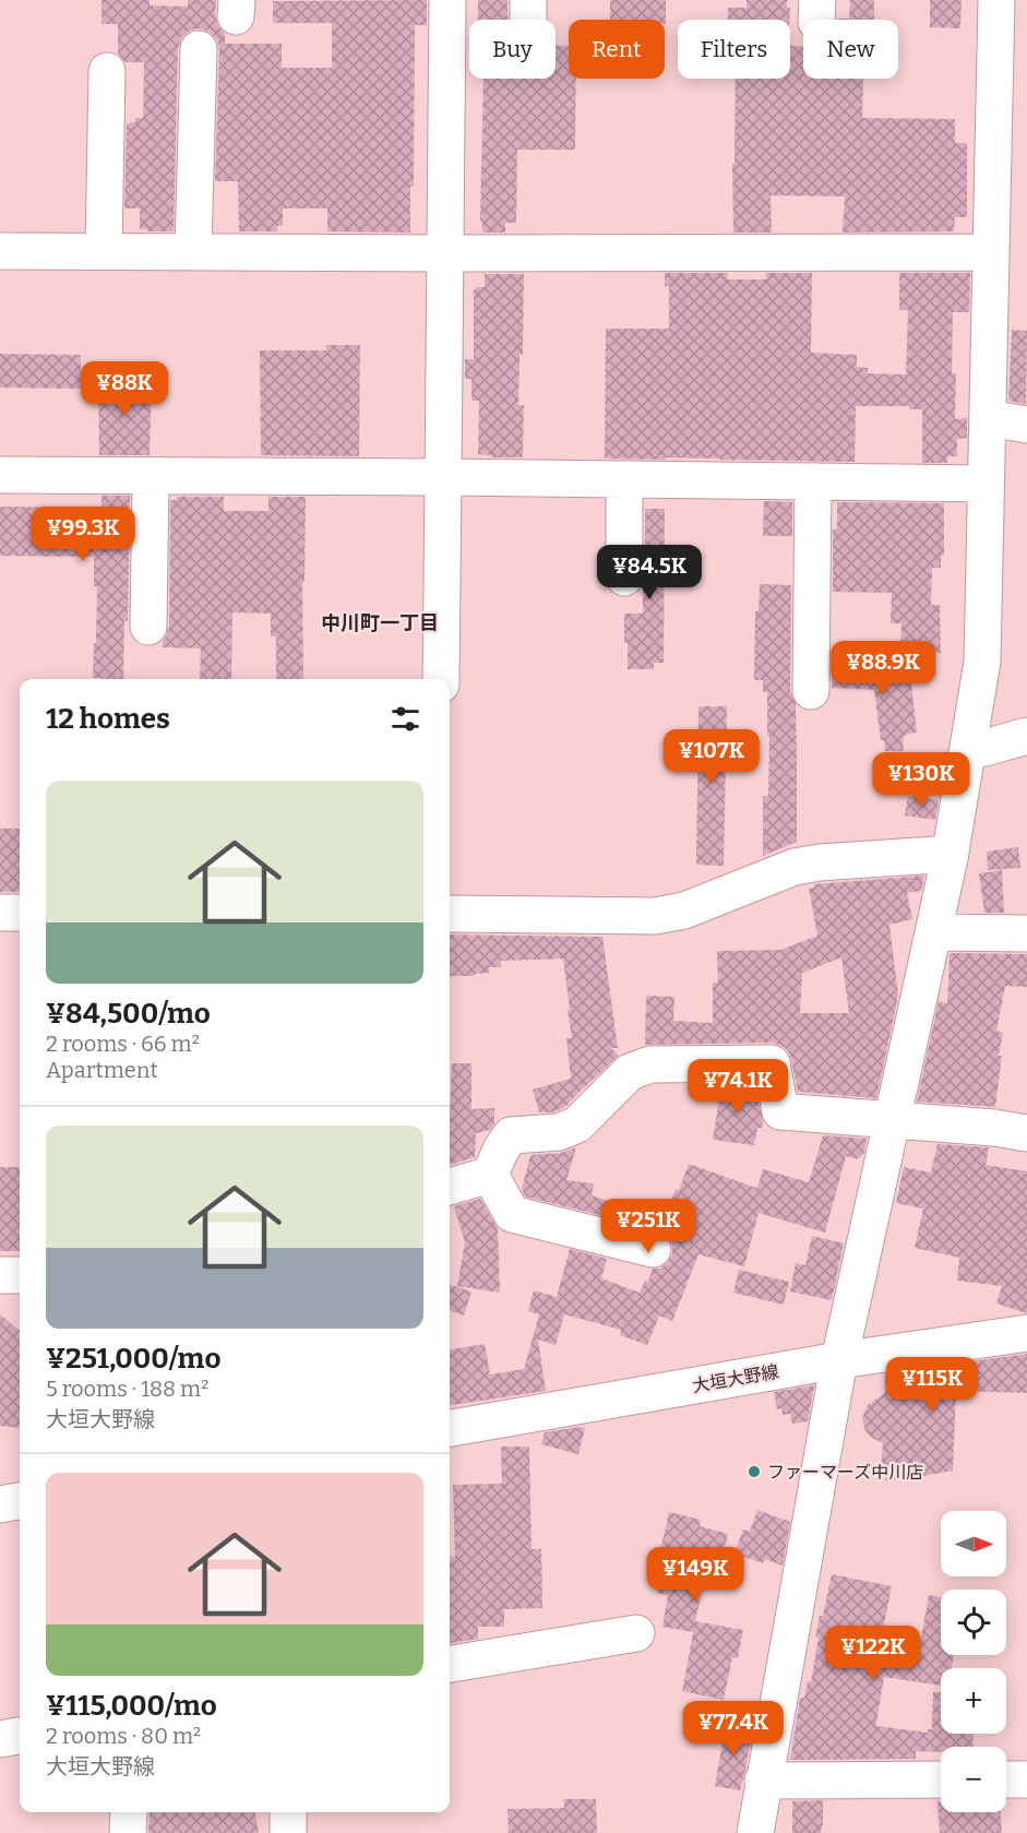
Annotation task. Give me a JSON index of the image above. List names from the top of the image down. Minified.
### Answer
{"streets":{"street":["大垣大野線"]},"districts":["中川町一丁目"],"places":["ファーマーズ中川店"],"north":"right","page":{"chip":["Buy","Rent","Filters","New"],"price":["¥88K","¥99.3K","¥84.5K","¥88.9K","¥107K","¥130K","¥74.1K","¥251K","¥115K","¥149K","¥122K","¥77.4K"],"heading":"12 homes","list":[{"name":"¥84,500/mo","note":"2 rooms · 66 m² · Apartment"},{"name":"¥251,000/mo","note":"5 rooms · 188 m² · 大垣大野線"},{"name":"¥115,000/mo","note":"2 rooms · 80 m² · 大垣大野線"}],"map_buttons":["+","−"]}}
